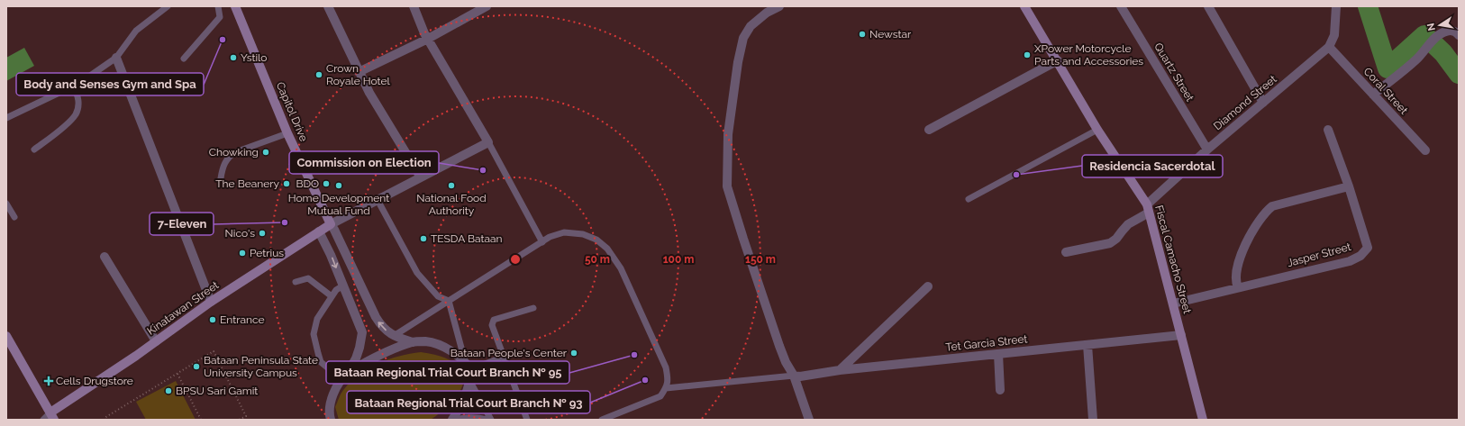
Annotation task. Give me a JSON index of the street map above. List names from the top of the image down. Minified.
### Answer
{"streets":{"street":["Quartz Street","Coral Street","Diamond Street","Capitol Drive","Jasper Street","Fiscal Camacho Street","Kinatawan Street","Tet Garcia Street"]},"crossings":[["Quartz Street","Diamond Street"],["Coral Street","Diamond Street"],["Diamond Street","Fiscal Camacho Street"],["Capitol Drive","Kinatawan Street"],["Jasper Street","Fiscal Camacho Street"],["Fiscal Camacho Street","Tet Garcia Street"]],"places":{"other":["Newstar","Body and Senses Gym and Spa","XPower Motorcycle Parts and Accessories","Ystilo","Crown Royale Hotel","Chowking","Commission on Election","Residencia Sacerdotal","The Beanery","BDO","Home Development Mutual Fund","National Food Authority","7-Eleven","Nico's","TESDA Bataan","Petrius","Entrance","Bataan People's Center","Bataan Regional Trial Court Branch № 95","Bataan Peninsula State University Campus","Bataan Regional Trial Court Branch № 93","BPSU Sari Gamit"],"health":["Cells Drugstore"]},"north":"left","rings":["50 m","100 m","150 m"]}
